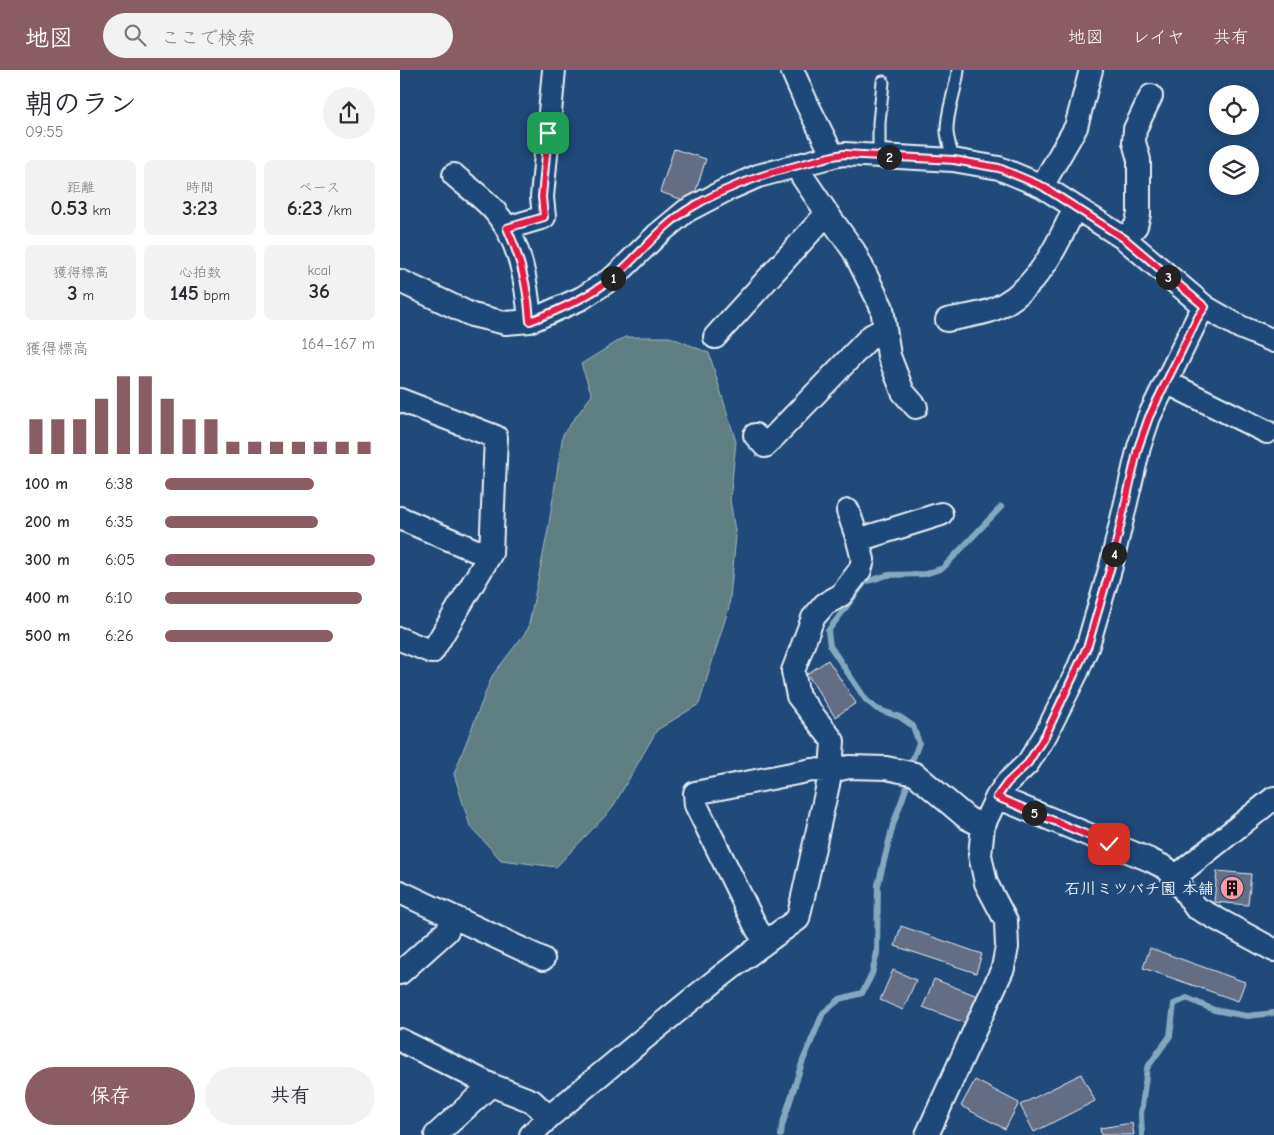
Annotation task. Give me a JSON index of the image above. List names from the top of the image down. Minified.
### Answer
{"places":{"building":["石川ミツバチ園 本舗"]},"page":{"header":"地図","search":"ここで検索","nav":["地図","レイヤ","共有"],"heading":["朝のラン","09:55"],"pins":["2","3","1","4","5"],"stats":[["距離","0.53 km"],["時間","3:23"],["ペース","6:23 /km"],["獲得標高","3 m"],["心拍数","145 bpm"],["kcal","36"]],"chart":["獲得標高","164–167 m"],"list":[{"name":"100 m","note":"6:38"},{"name":"200 m","note":"6:35"},{"name":"300 m","note":"6:05"},{"name":"400 m","note":"6:10"},{"name":"500 m","note":"6:26"}],"buttons":["保存","共有"]}}
